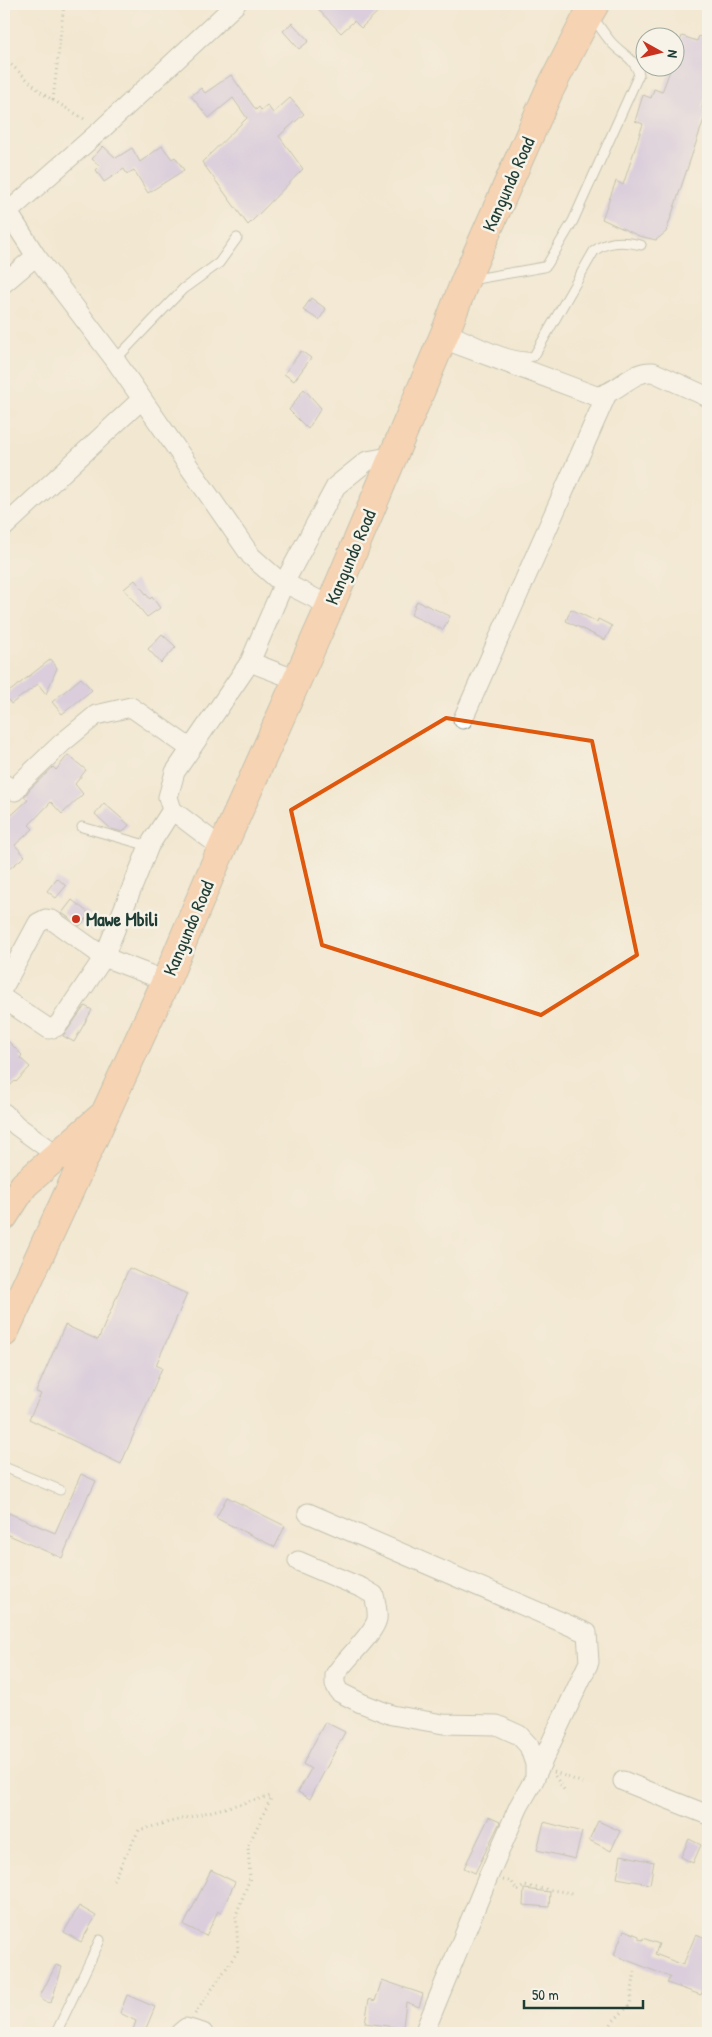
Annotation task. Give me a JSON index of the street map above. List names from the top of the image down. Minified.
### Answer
{"streets":{"highway":["Kangundo Road"]},"places":["Mawe Mbili"],"scale_bar":"50 m","north":"right"}
